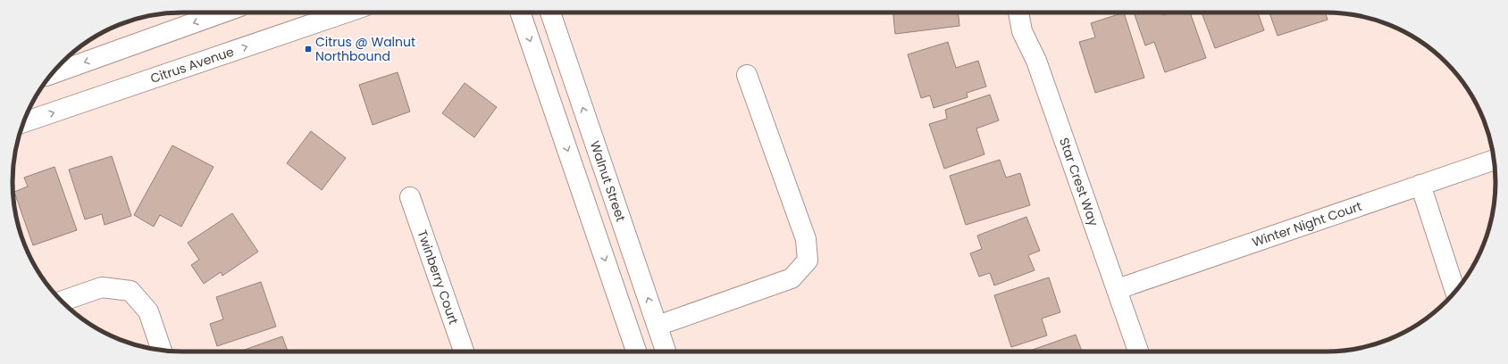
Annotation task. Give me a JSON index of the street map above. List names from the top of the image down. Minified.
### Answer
{"streets":{"street":["Citrus Avenue","Walnut Street","Star Crest Way","Winter Night Court","Twinberry Court"]},"crossings":[["Star Crest Way","Winter Night Court"]],"places":{"transit":["Citrus @ Walnut Northbound"]}}
